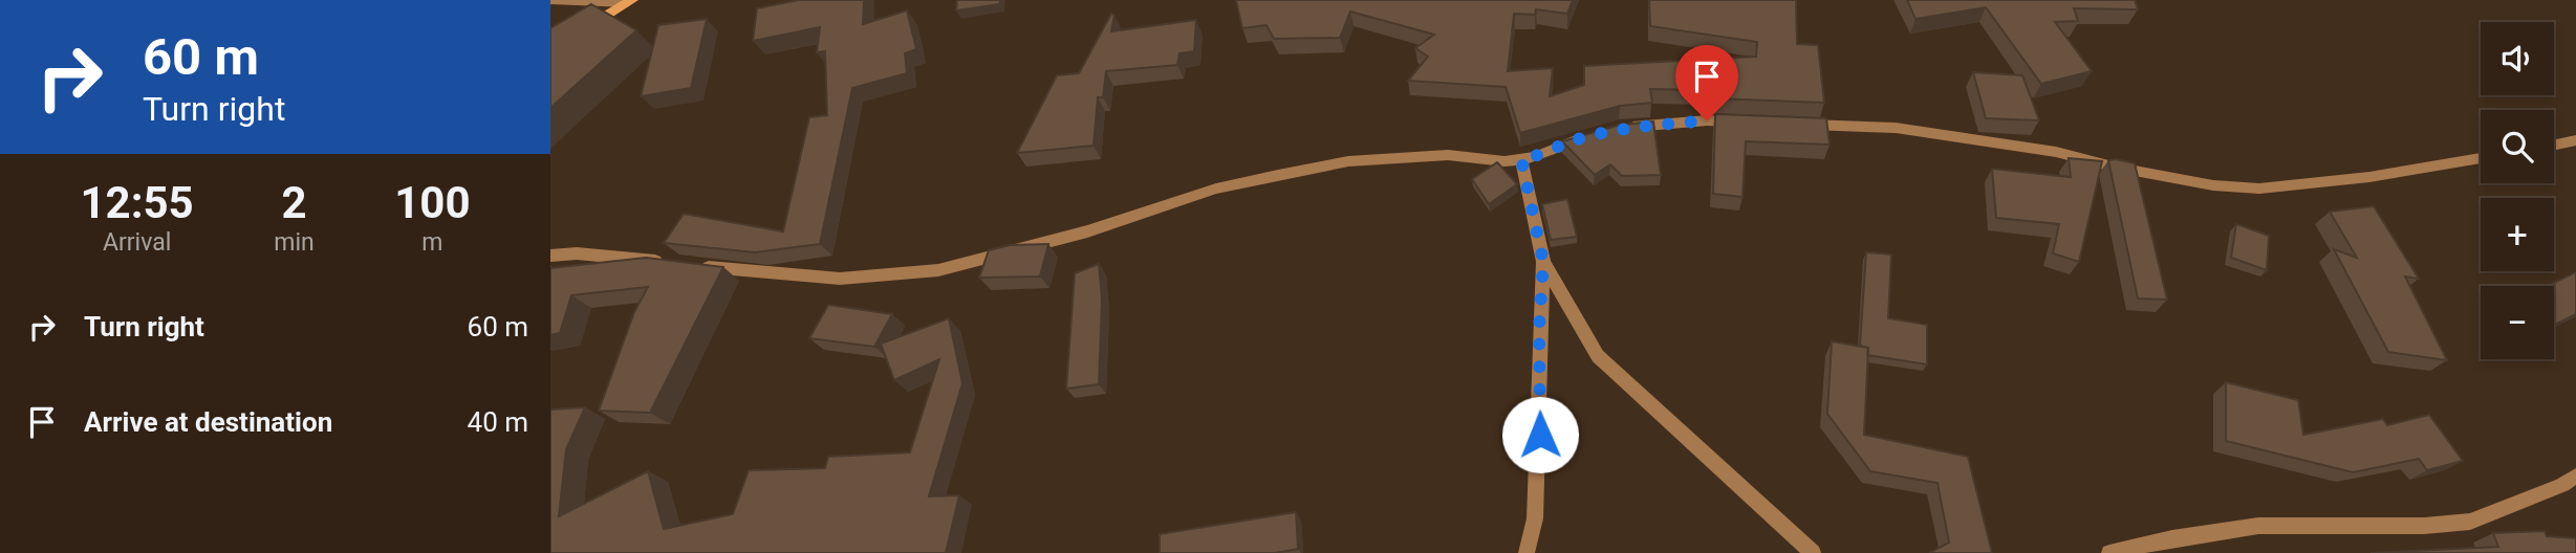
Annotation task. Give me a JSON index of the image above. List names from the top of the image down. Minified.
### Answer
{"page":{"turn":["60 m","Turn right"],"map_buttons":["+","−"],"eta":["12:55","Arrival","2","min","100","m"],"list":[{"name":"Turn right","value":"60 m"},{"name":"Arrive at destination","value":"40 m"}]}}
